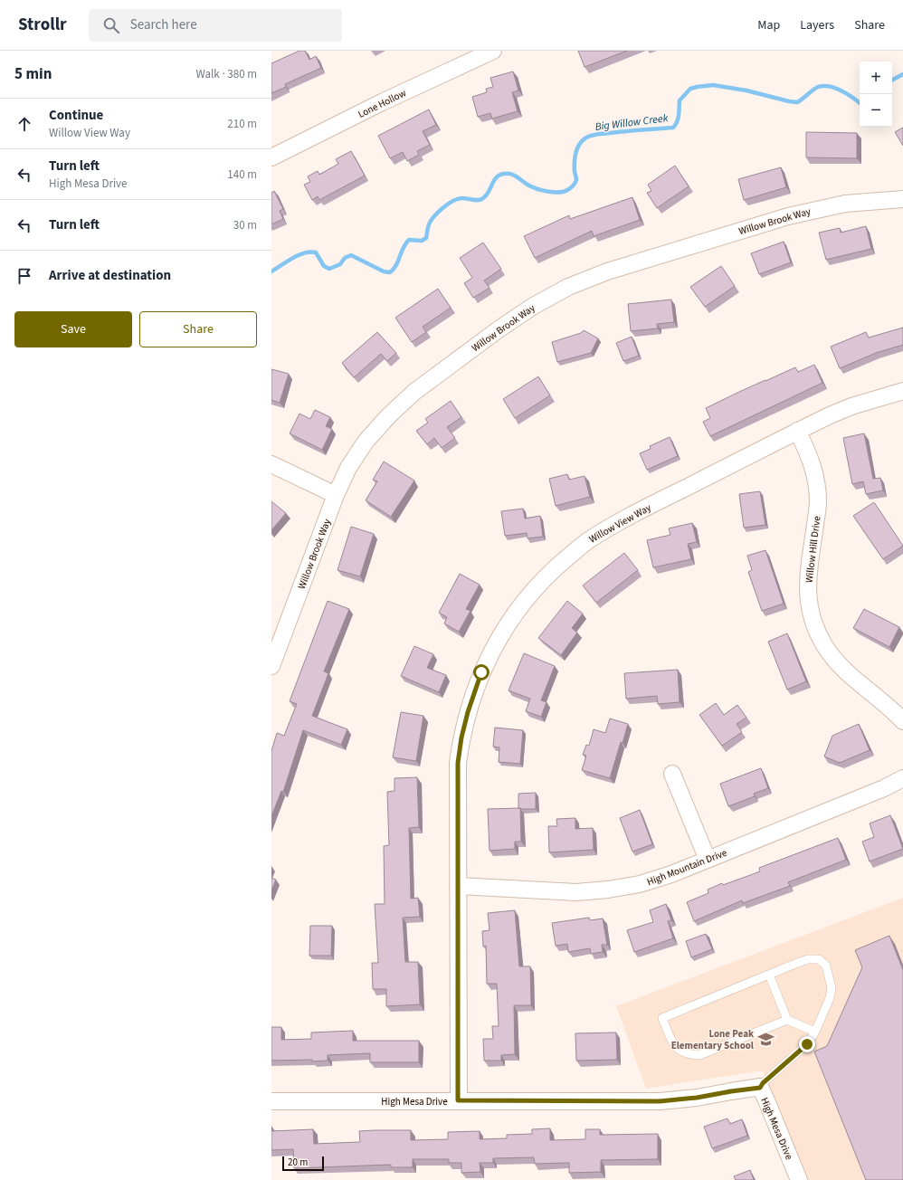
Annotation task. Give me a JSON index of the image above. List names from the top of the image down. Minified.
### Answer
{"streets":{"street":["Lone Hollow","Willow Brook Way","Willow View Way","Willow Hill Drive","High Mountain Drive","High Mesa Drive"]},"crossings":[["Willow View Way","Willow Hill Drive"],["Willow View Way","High Mountain Drive"],["Willow View Way","High Mesa Drive"]],"water":["Big Willow Creek"],"places":{"school or university":["Lone Peak Elementary School"]},"scale_bar":"20 m","page":{"header":"Strollr","search":"Search here","nav":["Map","Layers","Share"],"heading":["5 min","Walk · 380 m"],"map_buttons":["+","−"],"list":[["Continue","Willow View Way","210 m"],["Turn left","High Mesa Drive","140 m"],["Turn left","30 m"],"Arrive at destination"],"buttons":["Save","Share"],"scale":"20 m"}}
